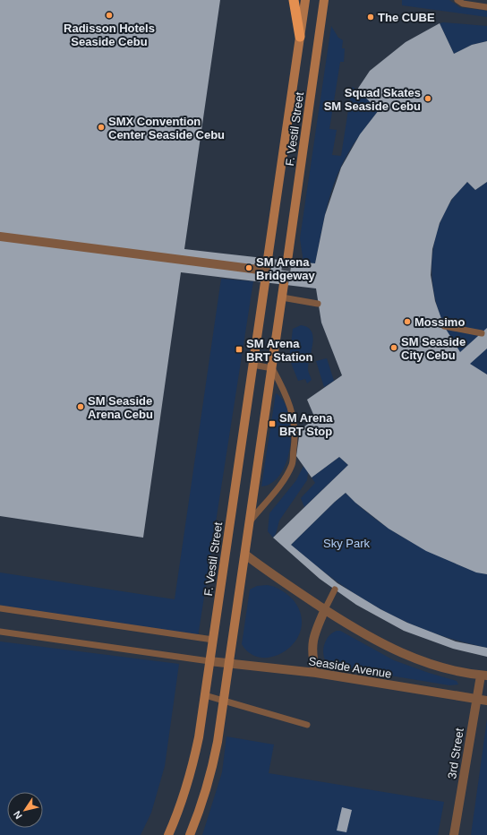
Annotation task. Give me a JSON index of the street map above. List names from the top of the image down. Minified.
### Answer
{"streets":{"main road":["F. Vestil Street"],"street":["Seaside Avenue","3rd Street"]},"crossings":[["F. Vestil Street","Seaside Avenue"],["Seaside Avenue","3rd Street"]],"parks":["Sky Park"],"places":{"other":["Radisson Hotels Seaside Cebu","The CUBE","Squad Skates SM Seaside Cebu","SMX Convention Center Seaside Cebu","SM Arena Bridgeway","Mossimo","SM Seaside City Cebu","SM Seaside Arena Cebu"],"transit":["SM Arena BRT Station","SM Arena BRT Stop"]},"north":"bottom left"}
